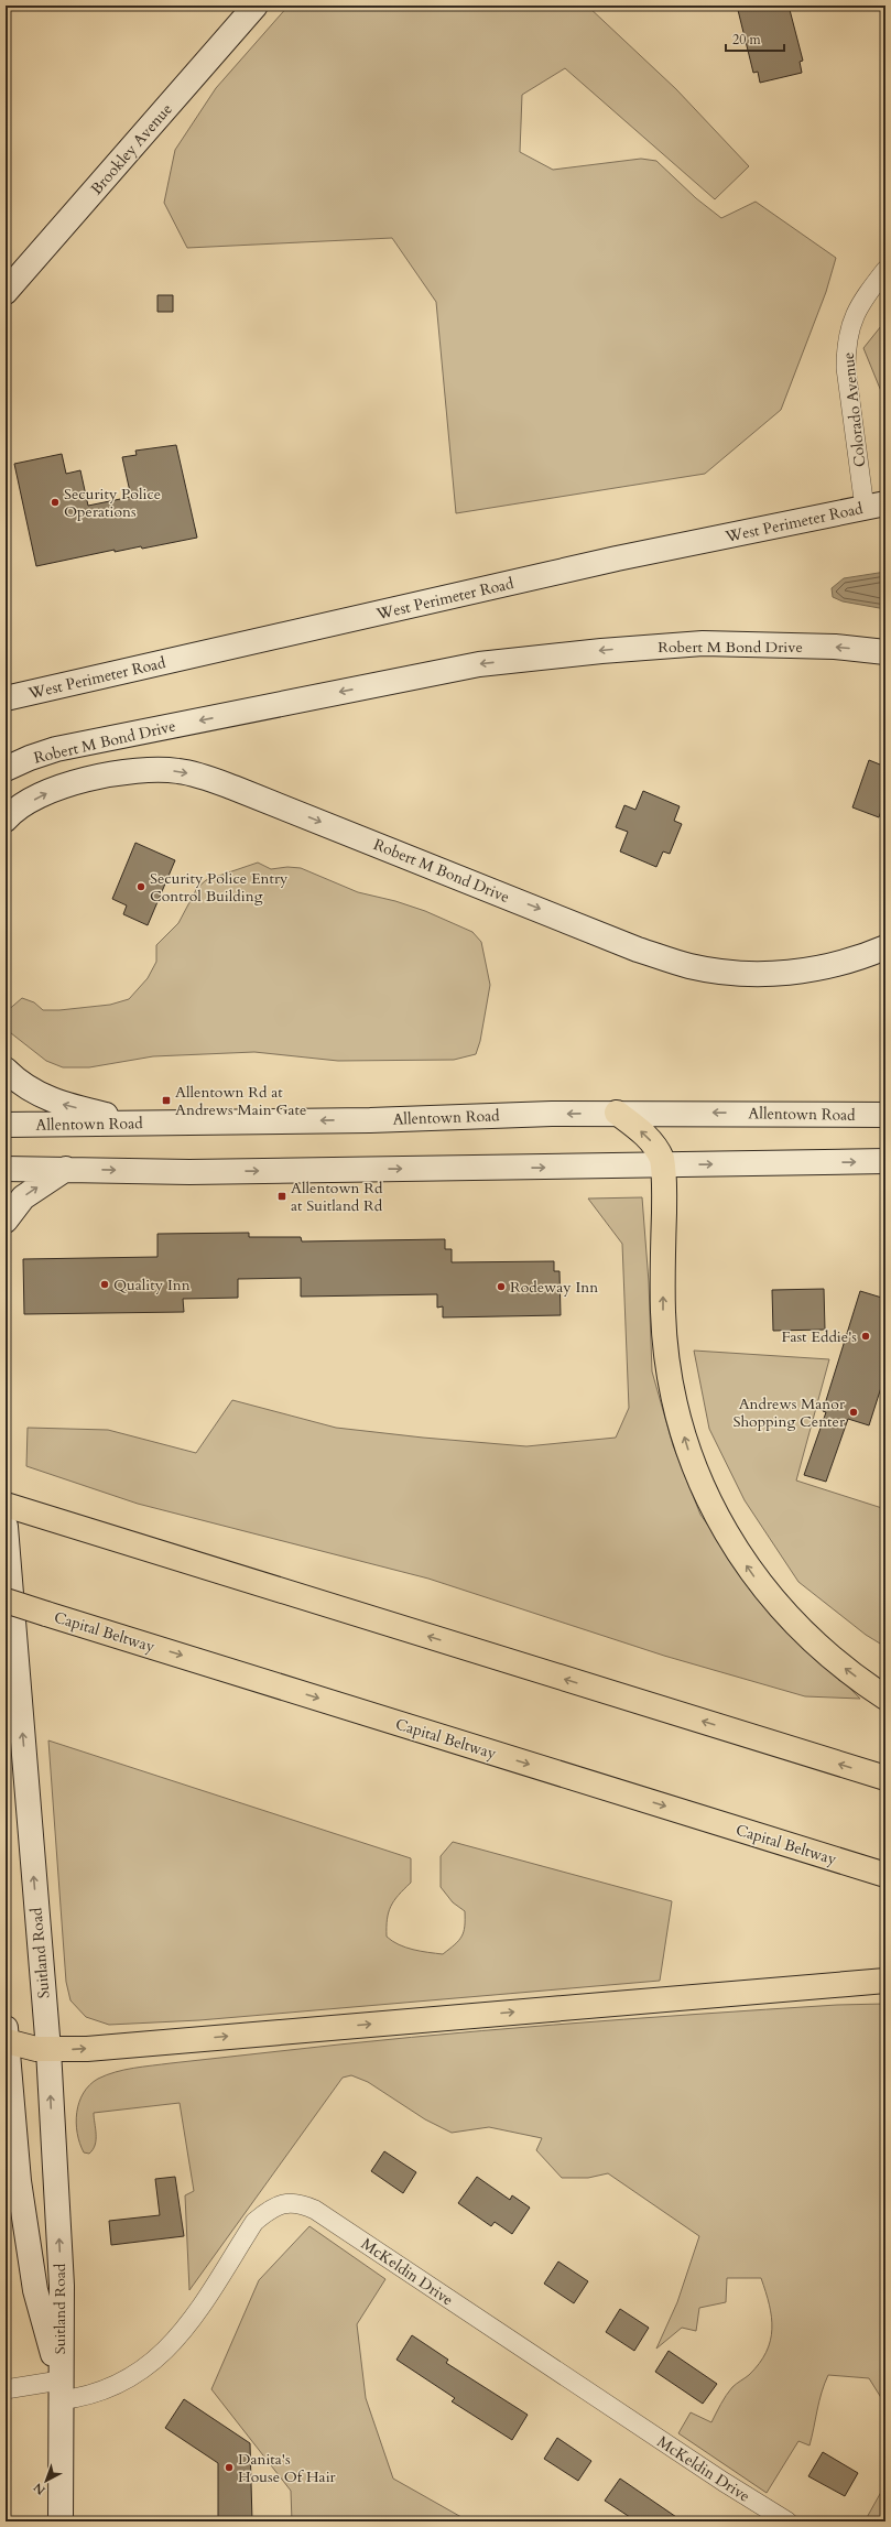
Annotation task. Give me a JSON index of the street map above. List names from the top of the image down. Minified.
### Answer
{"streets":{"highway":["Capital Beltway"],"main road":["Brookley Avenue","West Perimeter Road","Robert M Bond Drive","Allentown Road","Suitland Road"],"street":["Colorado Avenue","McKeldin Drive"]},"crossings":[["Colorado Avenue","West Perimeter Road"],["Suitland Road","McKeldin Drive"]],"places":{"other":["Security Police Operations","Security Police Entry Control Building","Quality Inn","Rodeway Inn","Fast Eddie's","Andrews Manor Shopping Center","Danita's House Of Hair"],"transit":["Allentown Rd at Andrews Main Gate","Allentown Rd at Suitland Rd"]},"scale_bar":"20 m","north":"bottom left"}
